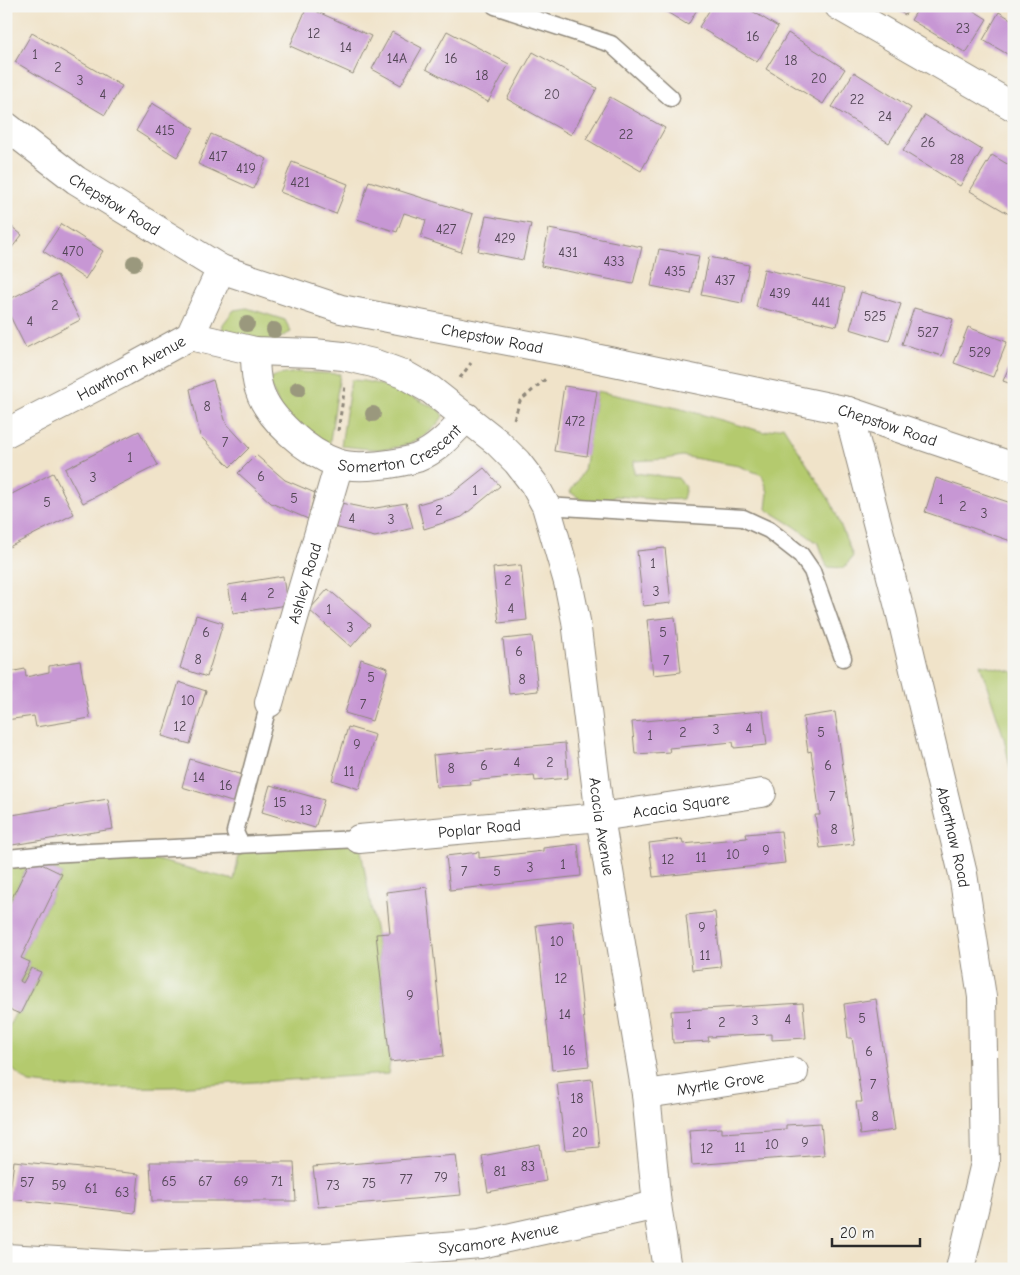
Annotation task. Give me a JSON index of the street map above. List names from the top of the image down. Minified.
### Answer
{"streets":{"street":["Chepstow Road","Hawthorn Avenue","Somerton Crescent","Ashley Road","Acacia Square","Acacia Avenue","Poplar Road","Aberthaw Road","Myrtle Grove","Sycamore Avenue"]},"crossings":[["Chepstow Road","Hawthorn Avenue"],["Chepstow Road","Aberthaw Road"],["Hawthorn Avenue","Somerton Crescent"],["Somerton Crescent","Ashley Road"],["Somerton Crescent","Acacia Avenue"],["Acacia Square","Acacia Avenue"],["Acacia Square","Poplar Road"],["Acacia Avenue","Poplar Road"],["Acacia Avenue","Myrtle Grove"],["Acacia Avenue","Sycamore Avenue"]],"house_numbers":["23","12","16","14","1","14A","16","18","2","18","20","3","4","20","22","24","415","22","26","417","28","419","421","427","429","470","431","433","435","437","439","441","2","525","4","527","529","8","472","7","1","6","3","1","5","1","5","2","2","3","4","3","1","2","3","2","4","4","1","3","6","5","6","8","7","5","8","10","7","12","4","3","2","5","1","9","4","2","6","6","8","11","14","16","7","15","13","8","9","10","11","12","1","3","7","5","9","10","11","12","9","14","5","4","3","2","1","16","6","7","18","8","20","9","10","11","12","83","81","79","77","65","67","69","71","57","75","59","73","61","63"],"scale_bar":"20 m"}
